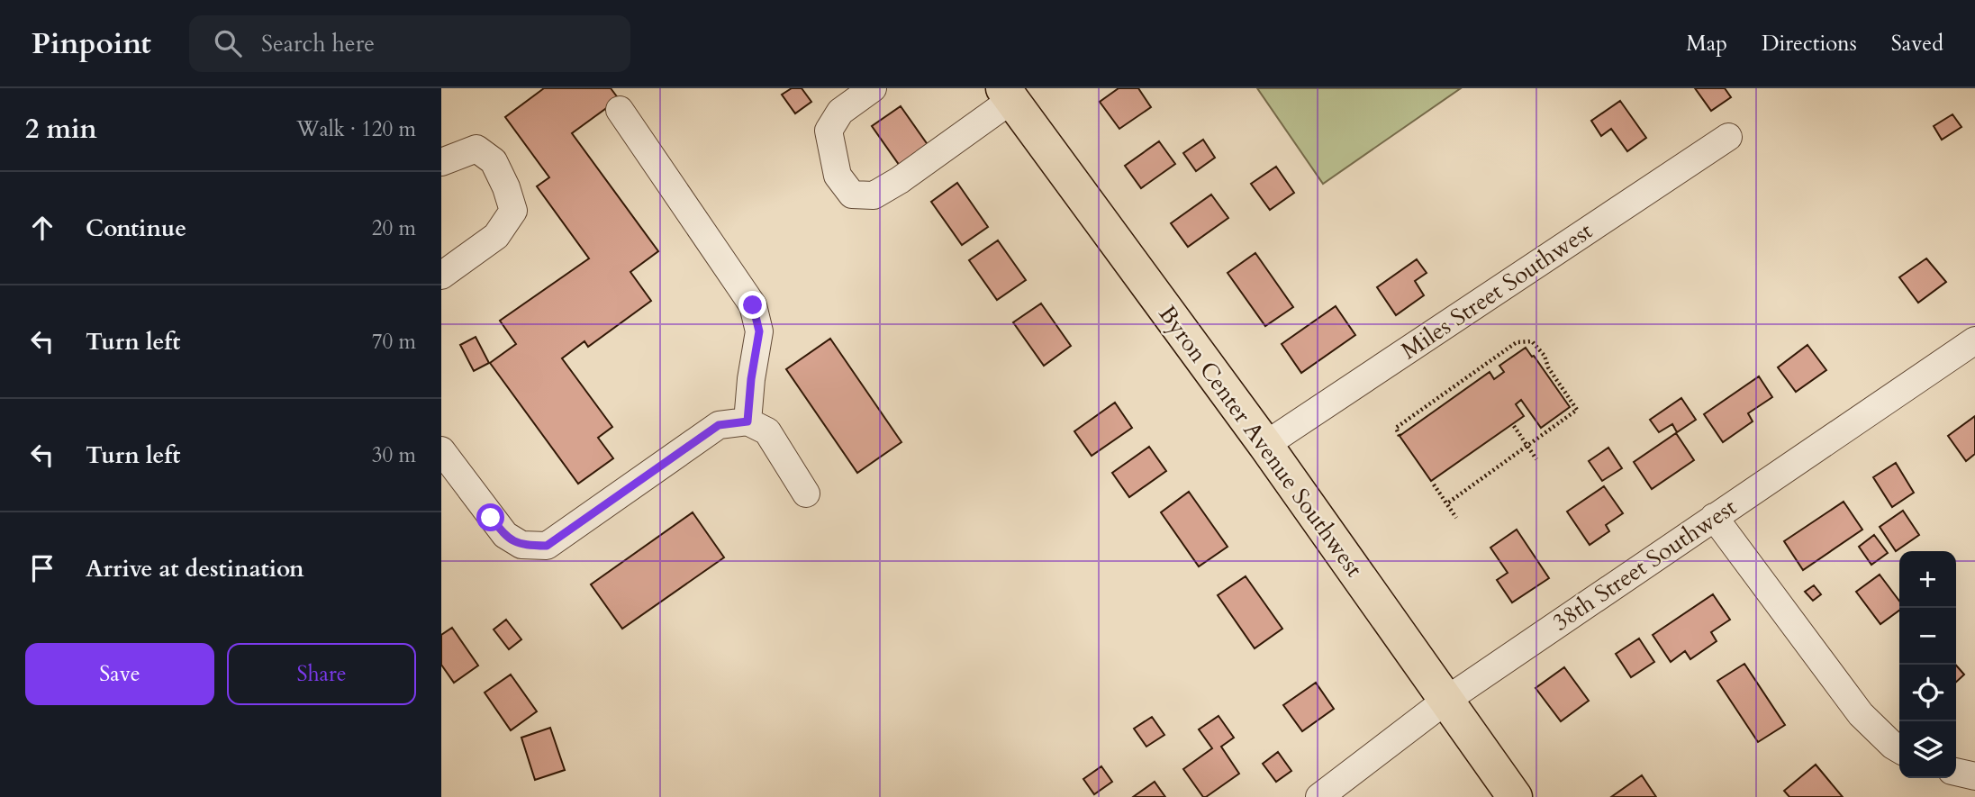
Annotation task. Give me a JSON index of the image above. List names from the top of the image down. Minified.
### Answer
{"streets":{"main road":["Byron Center Avenue Southwest"],"street":["Miles Street Southwest","38th Street Southwest"]},"crossings":[["Miles Street Southwest","Byron Center Avenue Southwest"],["Byron Center Avenue Southwest","38th Street Southwest"]],"page":{"header":"Pinpoint","search":"Search here","nav":["Map","Directions","Saved"],"heading":["2 min","Walk · 120 m"],"list":[["Continue","20 m"],["Turn left","70 m"],["Turn left","30 m"],"Arrive at destination"],"map_buttons":["+","−"],"buttons":["Save","Share"]}}
